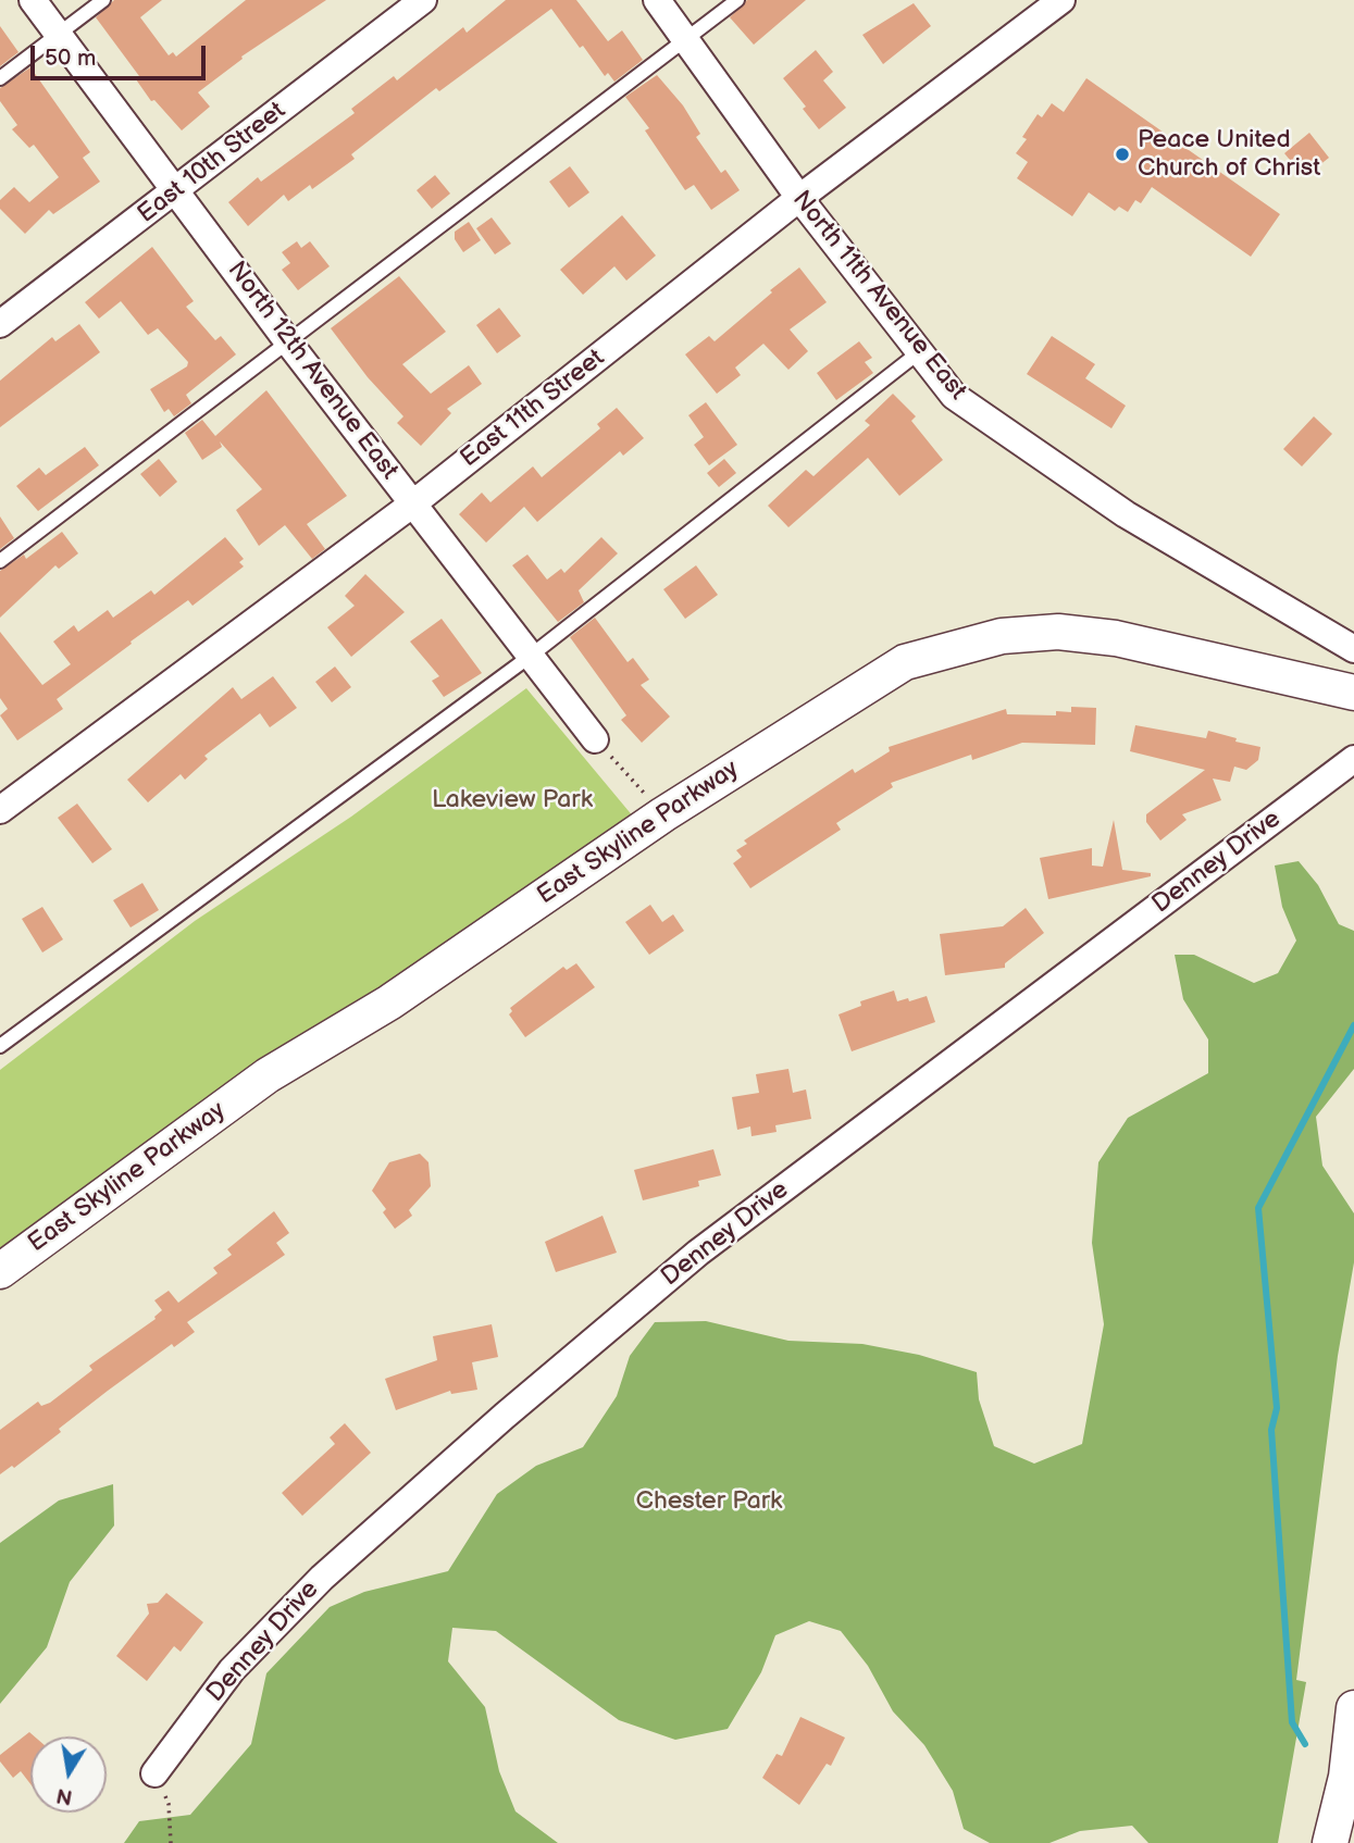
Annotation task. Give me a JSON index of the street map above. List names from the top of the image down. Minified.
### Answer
{"streets":{"street":["East 10th Street","North 11th Avenue East","North 12th Avenue East","East 11th Street","East Skyline Parkway","Denney Drive"]},"crossings":[["East 10th Street","North 12th Avenue East"],["North 11th Avenue East","East 11th Street"],["North 12th Avenue East","East 11th Street"]],"parks":["Lakeview Park","Chester Park"],"places":["Peace United Church of Christ"],"scale_bar":"50 m","north":"bottom"}
